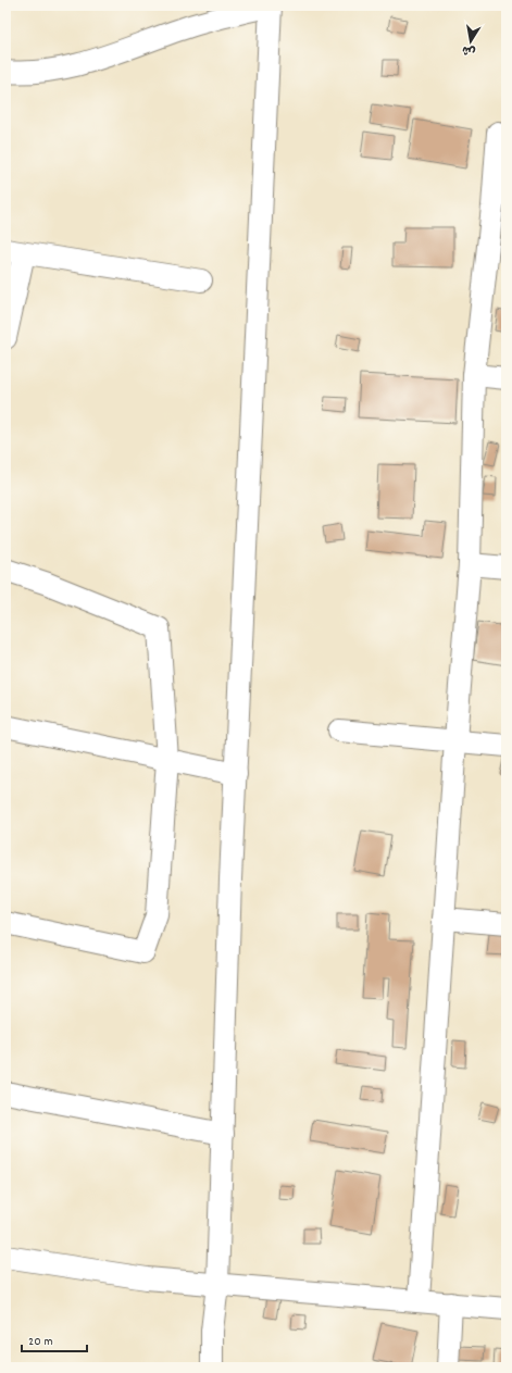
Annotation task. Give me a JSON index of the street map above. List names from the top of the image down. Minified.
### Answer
{"scale_bar":"20 m","north":"bottom"}
